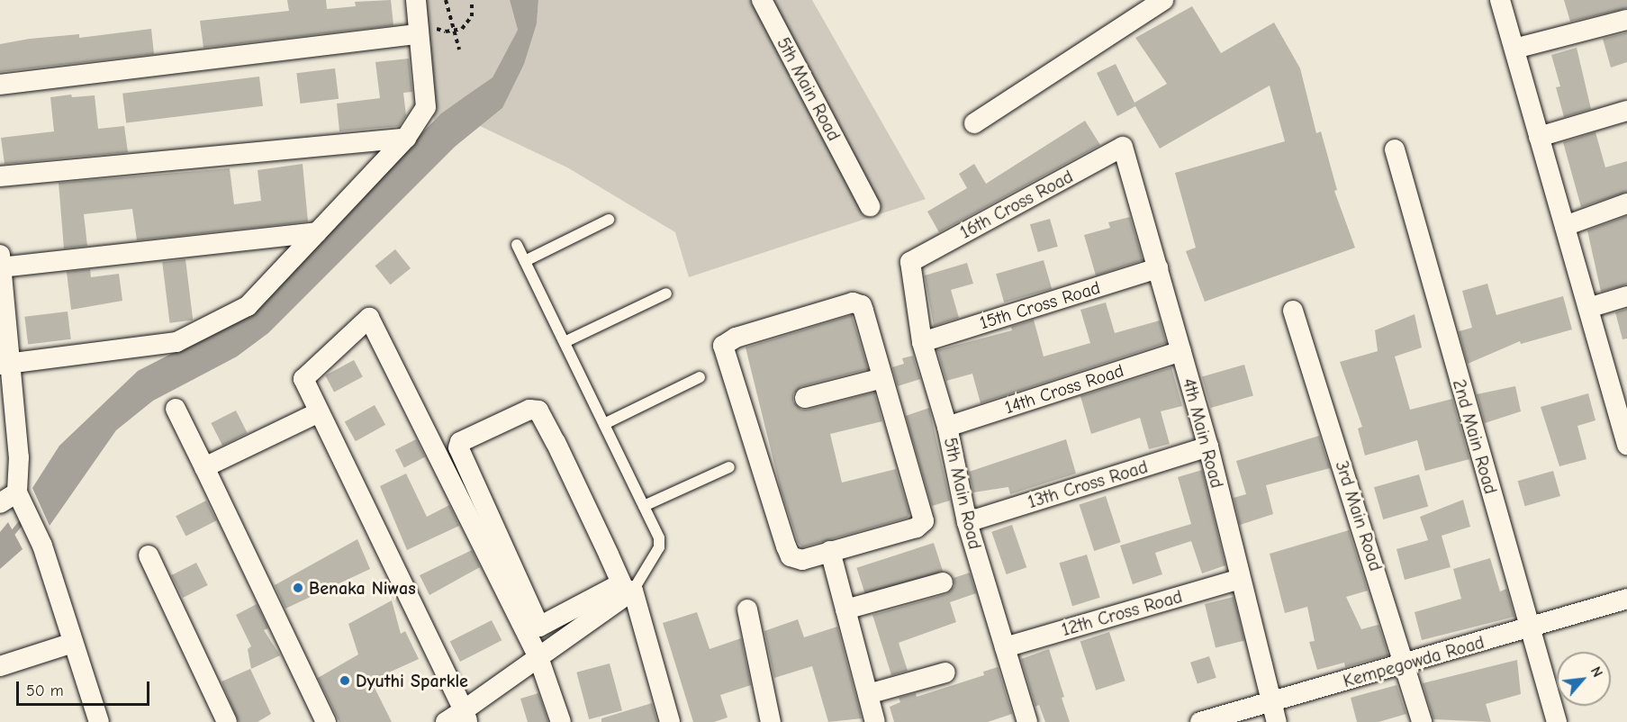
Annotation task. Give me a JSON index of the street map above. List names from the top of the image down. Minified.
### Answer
{"streets":{"street":["5th Main Road","16th Cross Road","15th Cross Road","14th Cross Road","4th Main Road","2nd Main Road","13th Cross Road","3rd Main Road","12th Cross Road","Kempegowda Road"]},"crossings":[["5th Main Road","16th Cross Road"],["5th Main Road","15th Cross Road"],["5th Main Road","14th Cross Road"],["5th Main Road","13th Cross Road"],["5th Main Road","12th Cross Road"],["16th Cross Road","4th Main Road"],["15th Cross Road","4th Main Road"],["14th Cross Road","4th Main Road"],["4th Main Road","13th Cross Road"],["4th Main Road","12th Cross Road"],["4th Main Road","Kempegowda Road"],["2nd Main Road","Kempegowda Road"],["3rd Main Road","Kempegowda Road"]],"places":["Benaka Niwas","Dyuthi Sparkle"],"scale_bar":"50 m","north":"top right"}
